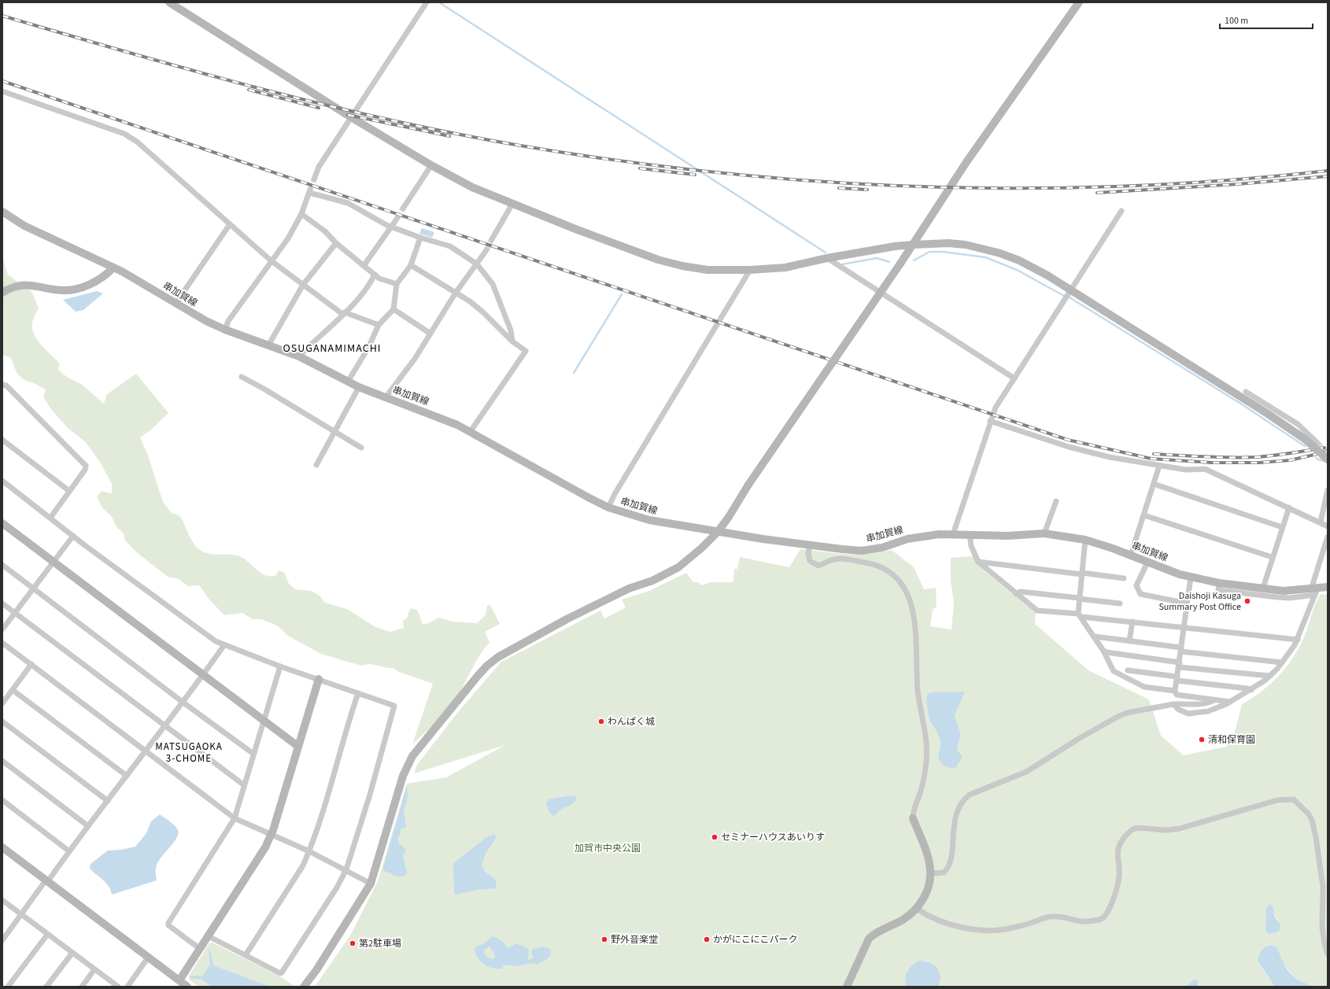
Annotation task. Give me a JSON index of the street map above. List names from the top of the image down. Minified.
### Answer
{"streets":{"street":["串加賀線"]},"districts":["OSUGANAMIMACHI","MATSUGAOKA 3-CHOME"],"parks":["加賀市中央公園"],"places":["Daishoji Kasuga Summary Post Office","わんぱく城","清和保育園","セミナーハウスあいりす","野外音楽堂","かがにこにこパーク","第2駐車場"],"scale_bar":"100 m"}
